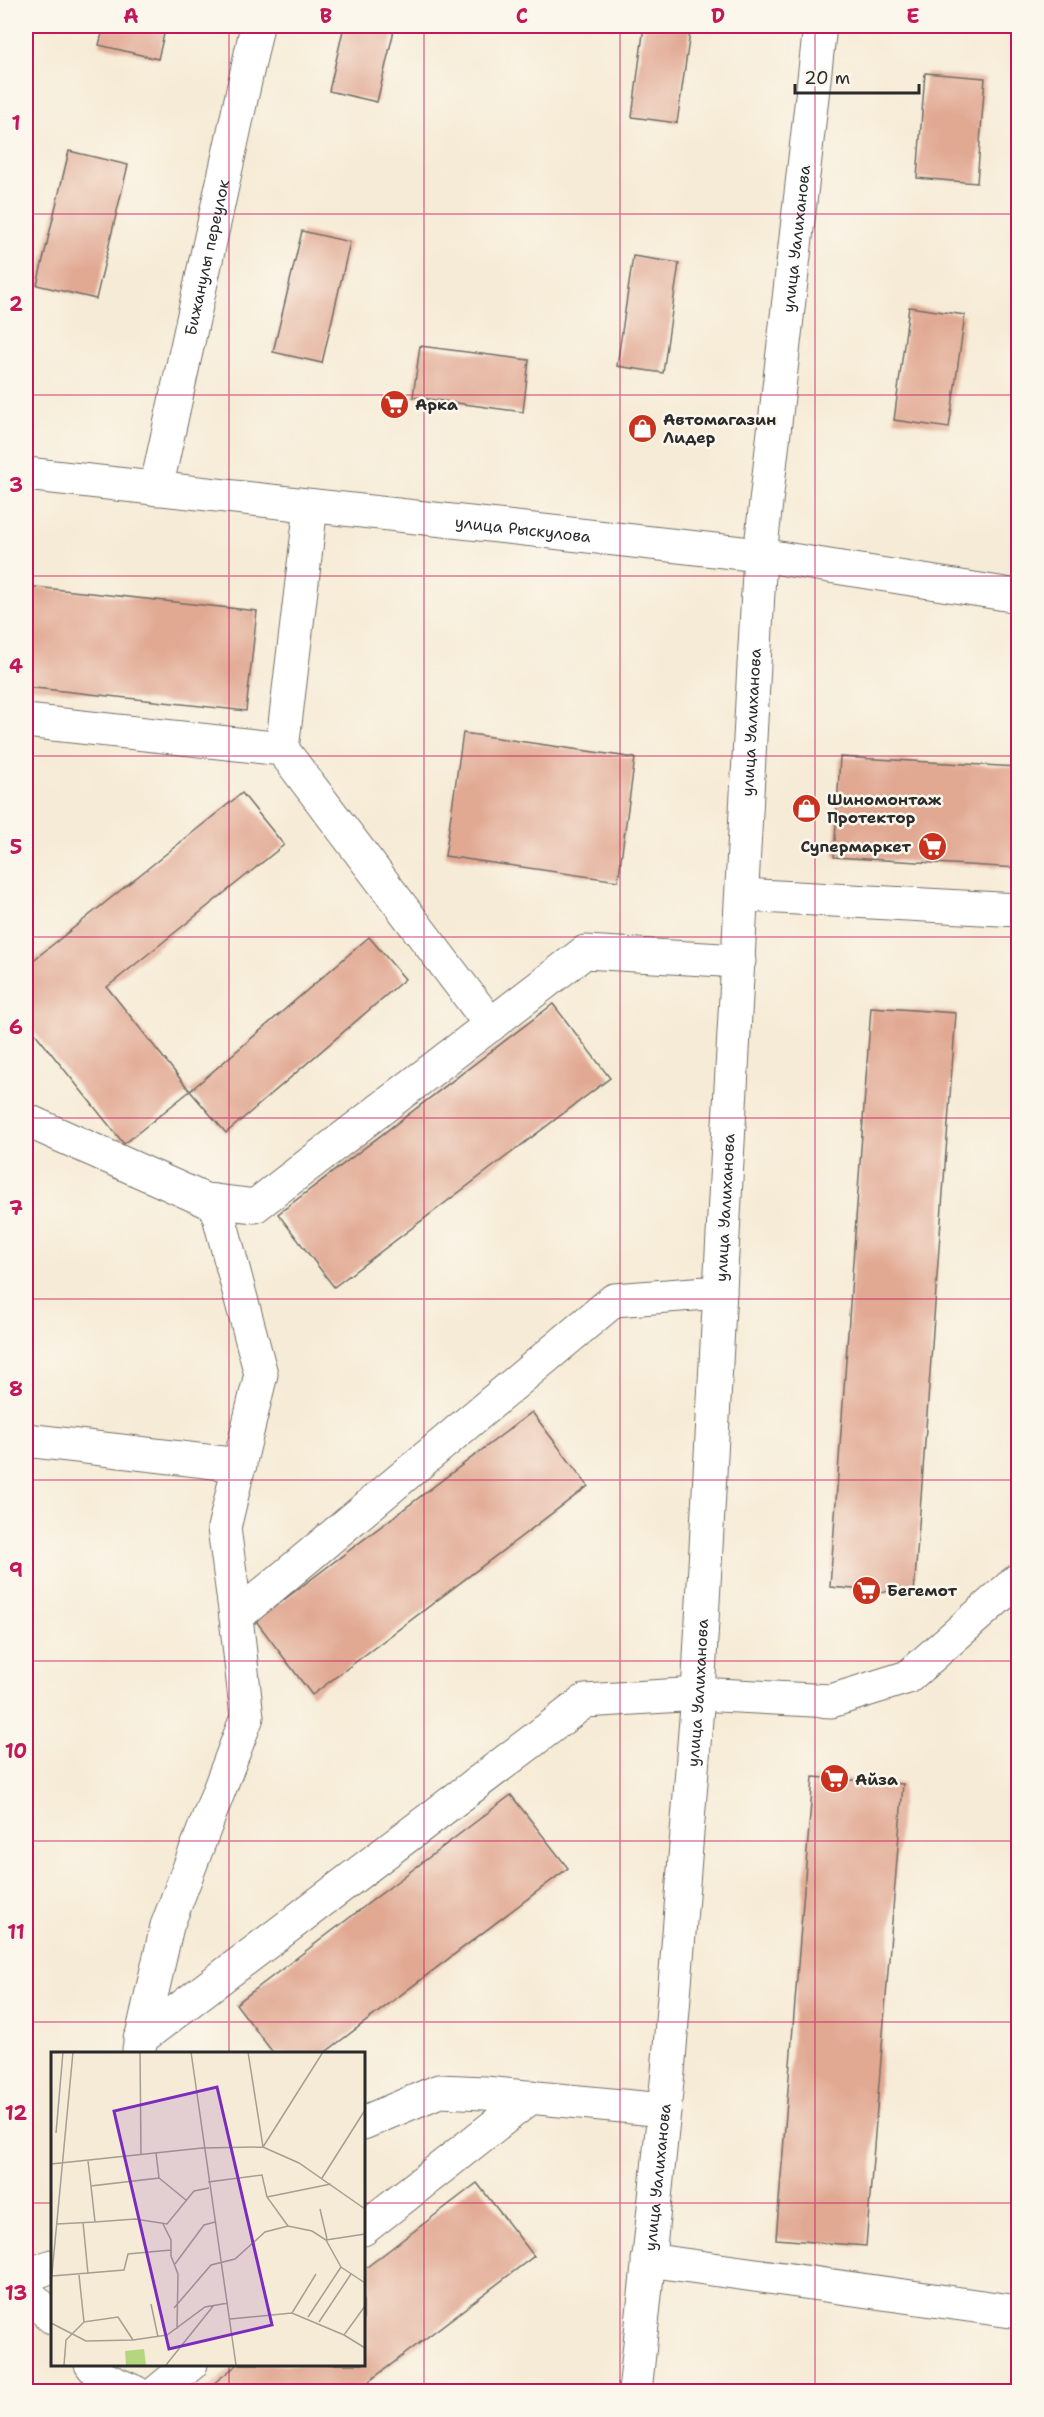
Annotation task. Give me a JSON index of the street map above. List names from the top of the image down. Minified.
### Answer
{"streets":{"street":["улица Уалиханова","Бижанулы переулок","улица Рыскулова"]},"crossings":[["улица Уалиханова","улица Рыскулова"],["Бижанулы переулок","улица Рыскулова"]],"places":{"supermarket":["Арка","Супермаркет","Бегемот","Айза"],"shop":["Автомагазин Лидер","Шиномонтаж Протектор"]},"scale_bar":"20 m","grid":{"columns":["A","B","C","D","E"],"rows":["1","2","3","4","5","6","7","8","9","10","11","12","13"]}}
